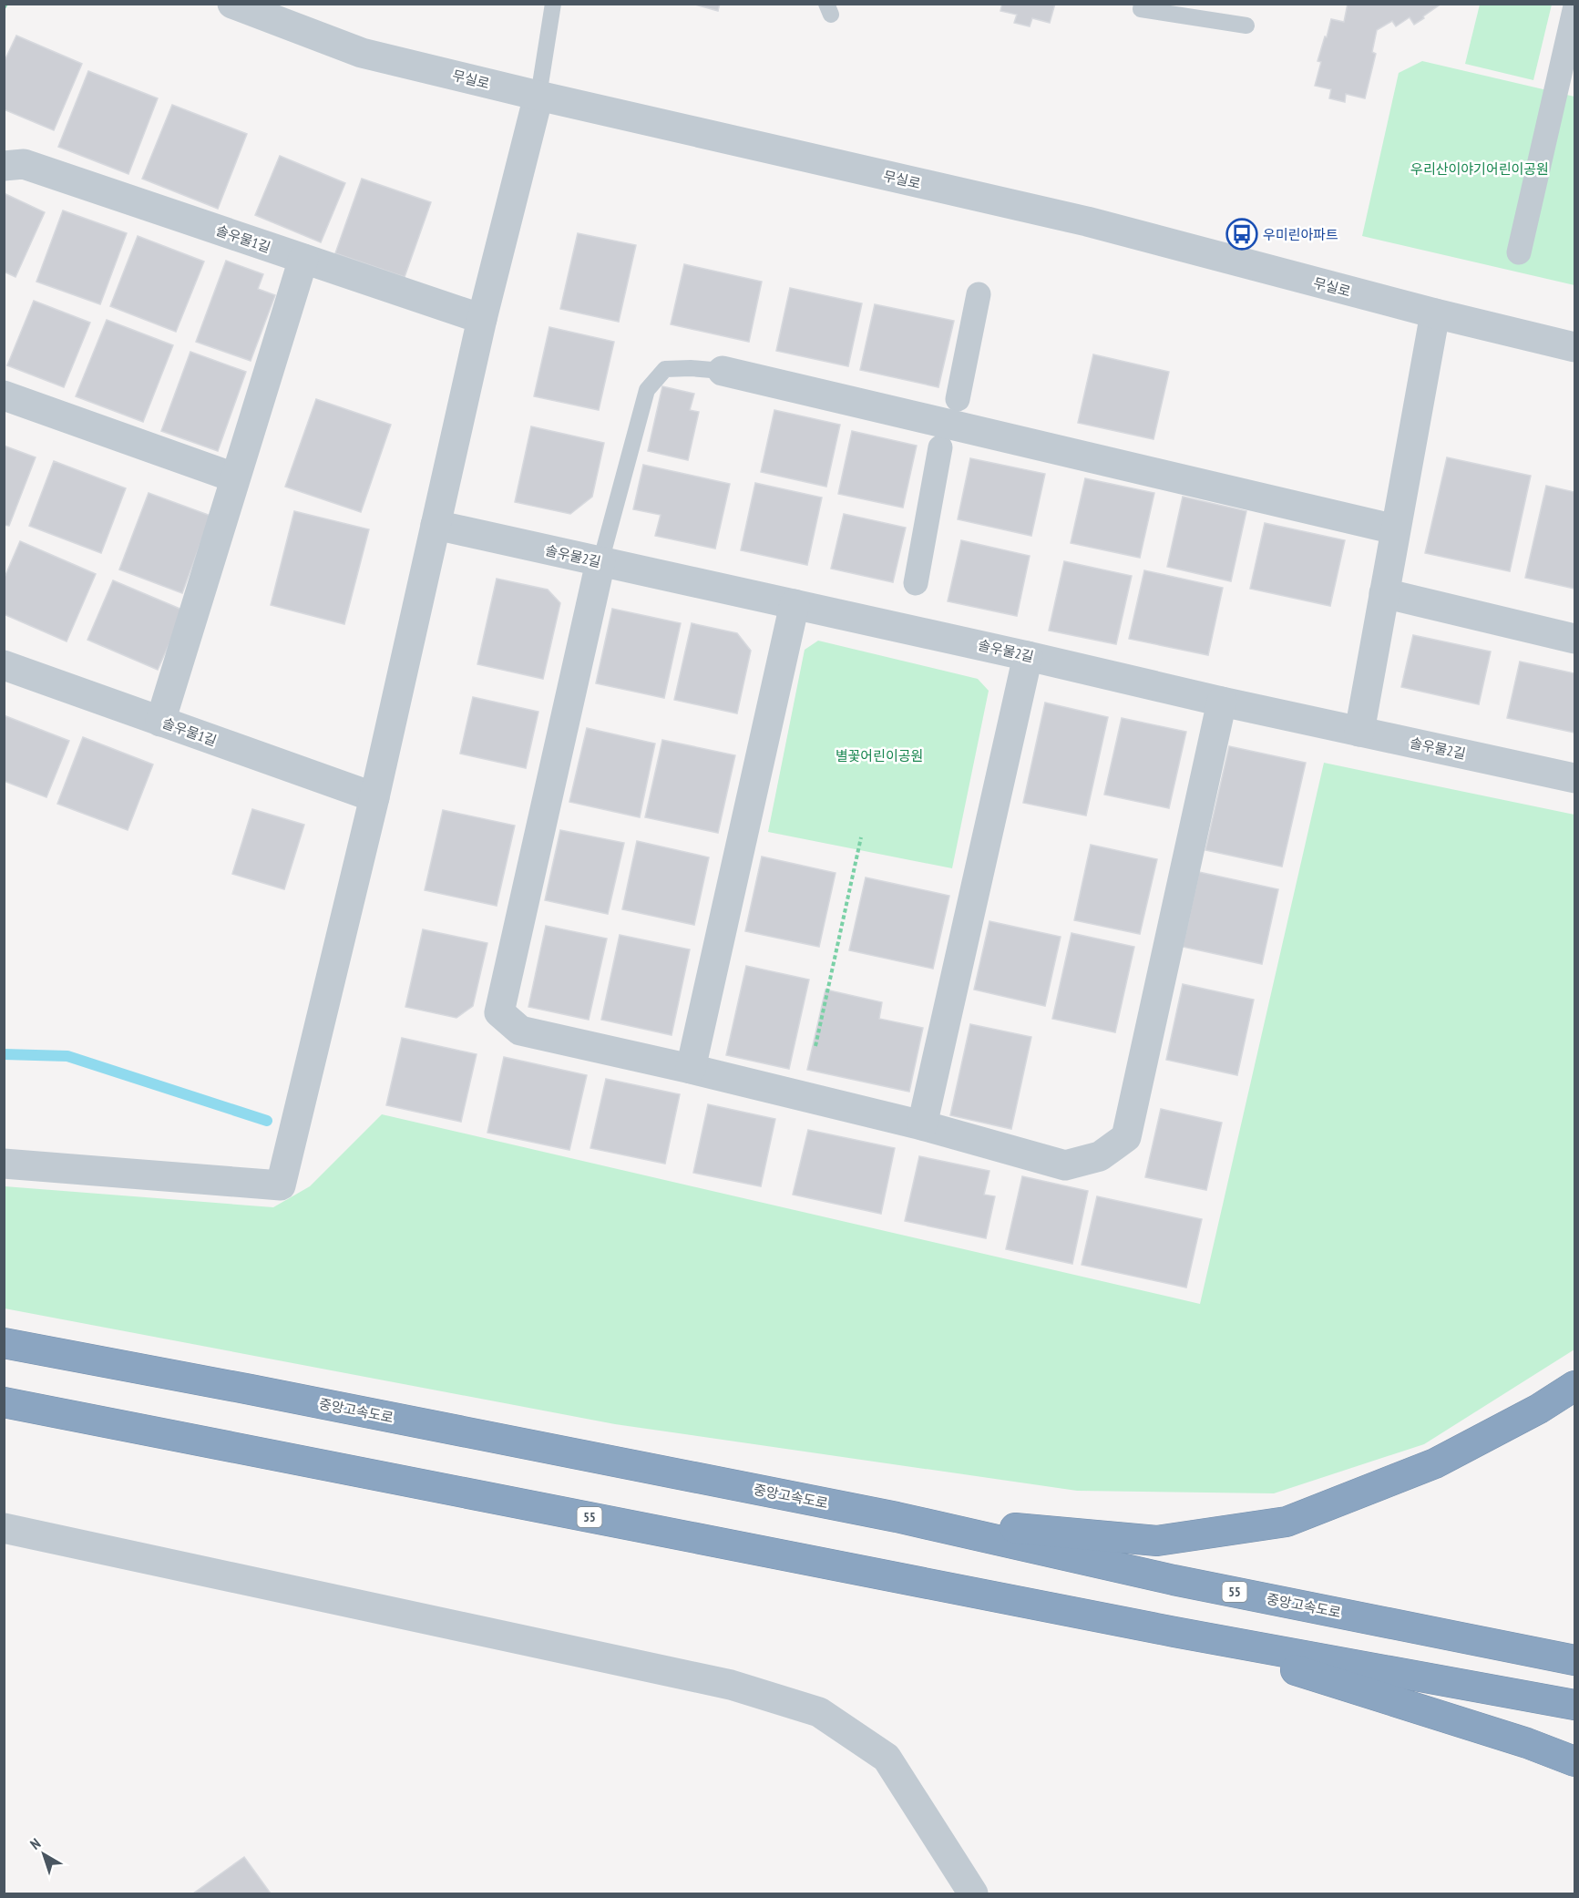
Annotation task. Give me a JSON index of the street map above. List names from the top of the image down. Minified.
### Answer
{"streets":{"highway":["중앙고속도로","55"],"street":["무실로","솔우물1길","솔우물2길"]},"parks":["우리산이야기어린이공원","별꽃어린이공원"],"places":{"bus stop":["우미린아파트"]},"north":"top left"}
